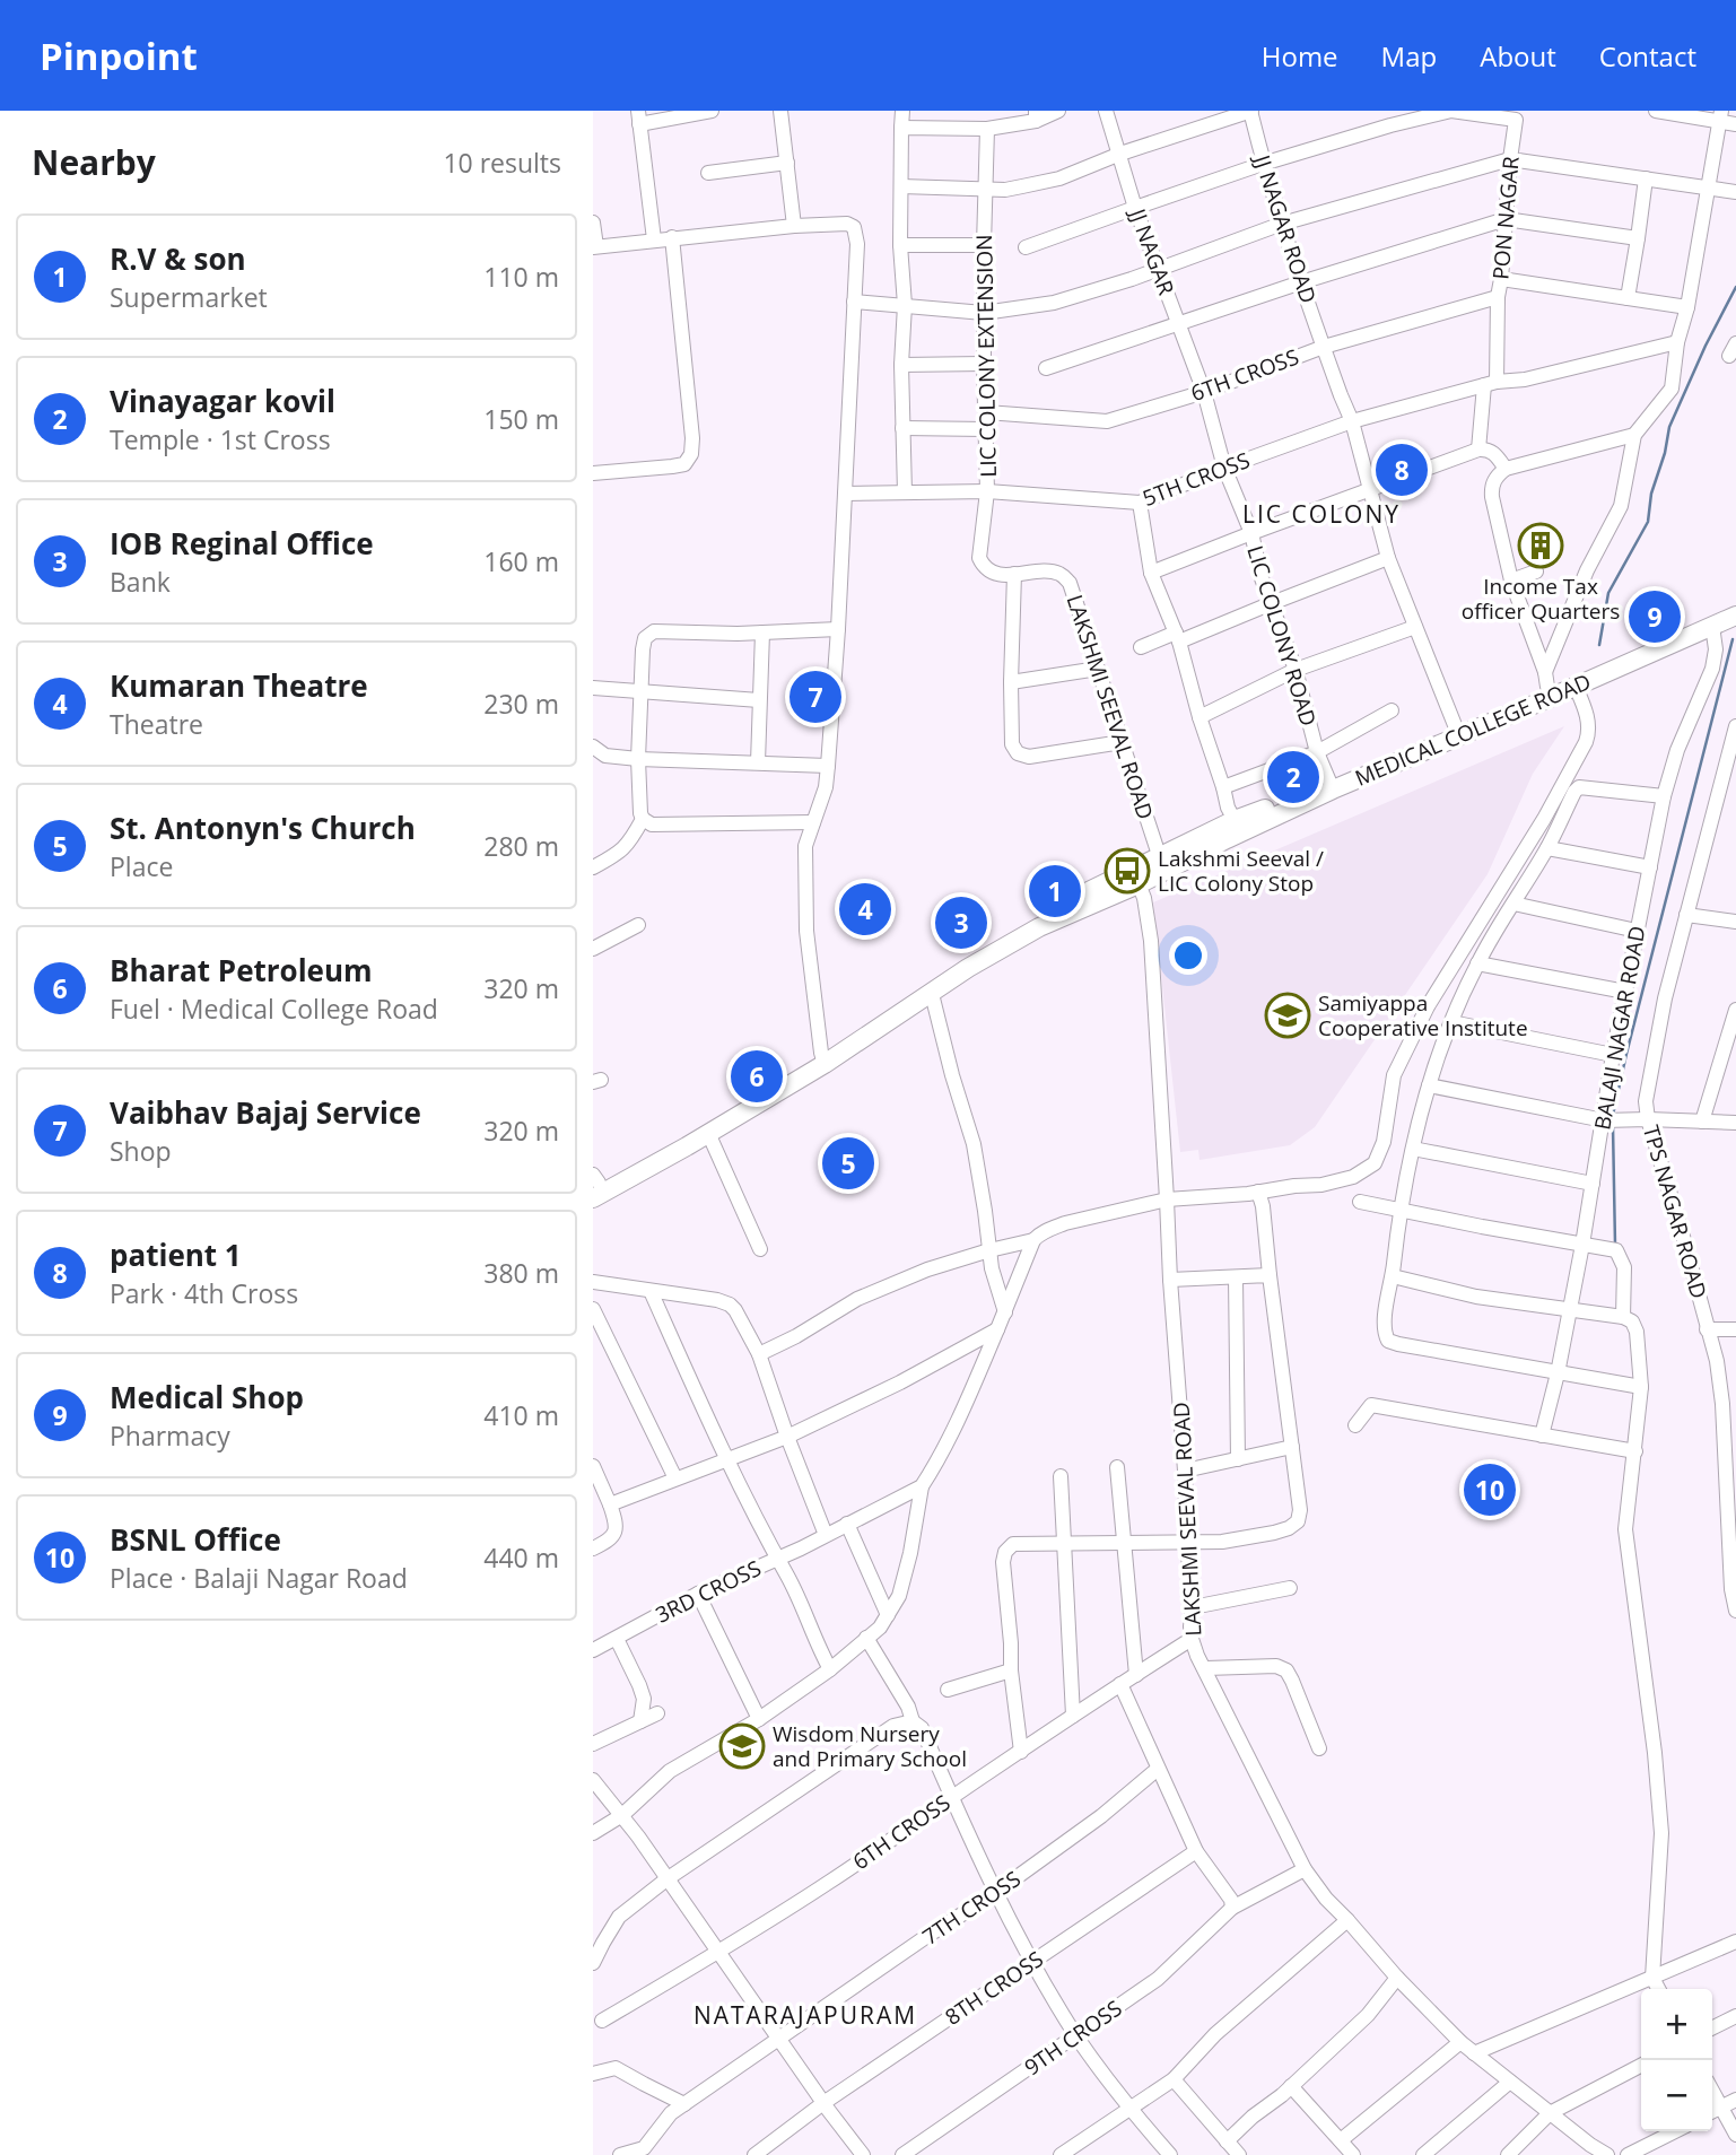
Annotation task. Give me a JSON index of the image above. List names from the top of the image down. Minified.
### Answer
{"streets":{"main road":["MEDICAL COLLEGE ROAD"],"street":["PON NAGAR","JJ NAGAR ROAD","JJ NAGAR","LIC COLONY EXTENSION","6TH CROSS","5TH CROSS","LIC COLONY ROAD","LAKSHMI SEEVAL ROAD","BALAJI NAGAR ROAD","TPS NAGAR ROAD","3RD CROSS","7TH CROSS","8TH CROSS","9TH CROSS"]},"crossings":[["PON NAGAR","6TH CROSS"],["PON NAGAR","5TH CROSS"],["JJ NAGAR ROAD","6TH CROSS"],["JJ NAGAR ROAD","5TH CROSS"],["JJ NAGAR ROAD","MEDICAL COLLEGE ROAD"],["JJ NAGAR","6TH CROSS"],["JJ NAGAR","LIC COLONY ROAD"],["LIC COLONY EXTENSION","6TH CROSS"],["LIC COLONY EXTENSION","5TH CROSS"],["LIC COLONY EXTENSION","LAKSHMI SEEVAL ROAD"],["6TH CROSS","LIC COLONY ROAD"],["6TH CROSS","LAKSHMI SEEVAL ROAD"],["5TH CROSS","LIC COLONY ROAD"],["LIC COLONY ROAD","MEDICAL COLLEGE ROAD"],["LAKSHMI SEEVAL ROAD","MEDICAL COLLEGE ROAD"],["LAKSHMI SEEVAL ROAD","9TH CROSS"],["MEDICAL COLLEGE ROAD","BALAJI NAGAR ROAD"]],"districts":["LIC COLONY","NATARAJAPURAM"],"places":{"building":["Income Tax officer Quarters"],"bus stop":["Lakshmi Seeval / LIC Colony Stop"],"school or university":["Samiyappa Cooperative Institute","Wisdom Nursery and Primary School"]},"page":{"header":"Pinpoint","nav":["Home","Map","About","Contact"],"heading":["Nearby","10 results"],"list":[{"mark":"1","name":"R.V & son","note":"Supermarket","value":"110 m"},{"mark":"2","name":"Vinayagar kovil","note":"Temple · 1st Cross","value":"150 m"},{"mark":"3","name":"IOB Reginal Office","note":"Bank","value":"160 m"},{"mark":"4","name":"Kumaran Theatre","note":"Theatre","value":"230 m"},{"mark":"5","name":"St. Antonyn's Church","note":"Place","value":"280 m"},{"mark":"6","name":"Bharat Petroleum","note":"Fuel · Medical College Road","value":"320 m"},{"mark":"7","name":"Vaibhav Bajaj Service","note":"Shop","value":"320 m"},{"mark":"8","name":"patient 1","note":"Park · 4th Cross","value":"380 m"},{"mark":"9","name":"Medical Shop","note":"Pharmacy","value":"410 m"},{"mark":"10","name":"BSNL Office","note":"Place · Balaji Nagar Road","value":"440 m"}],"pins":["8","9","7","2","1","4","3","6","5","10"],"map_buttons":["+","−"]}}
